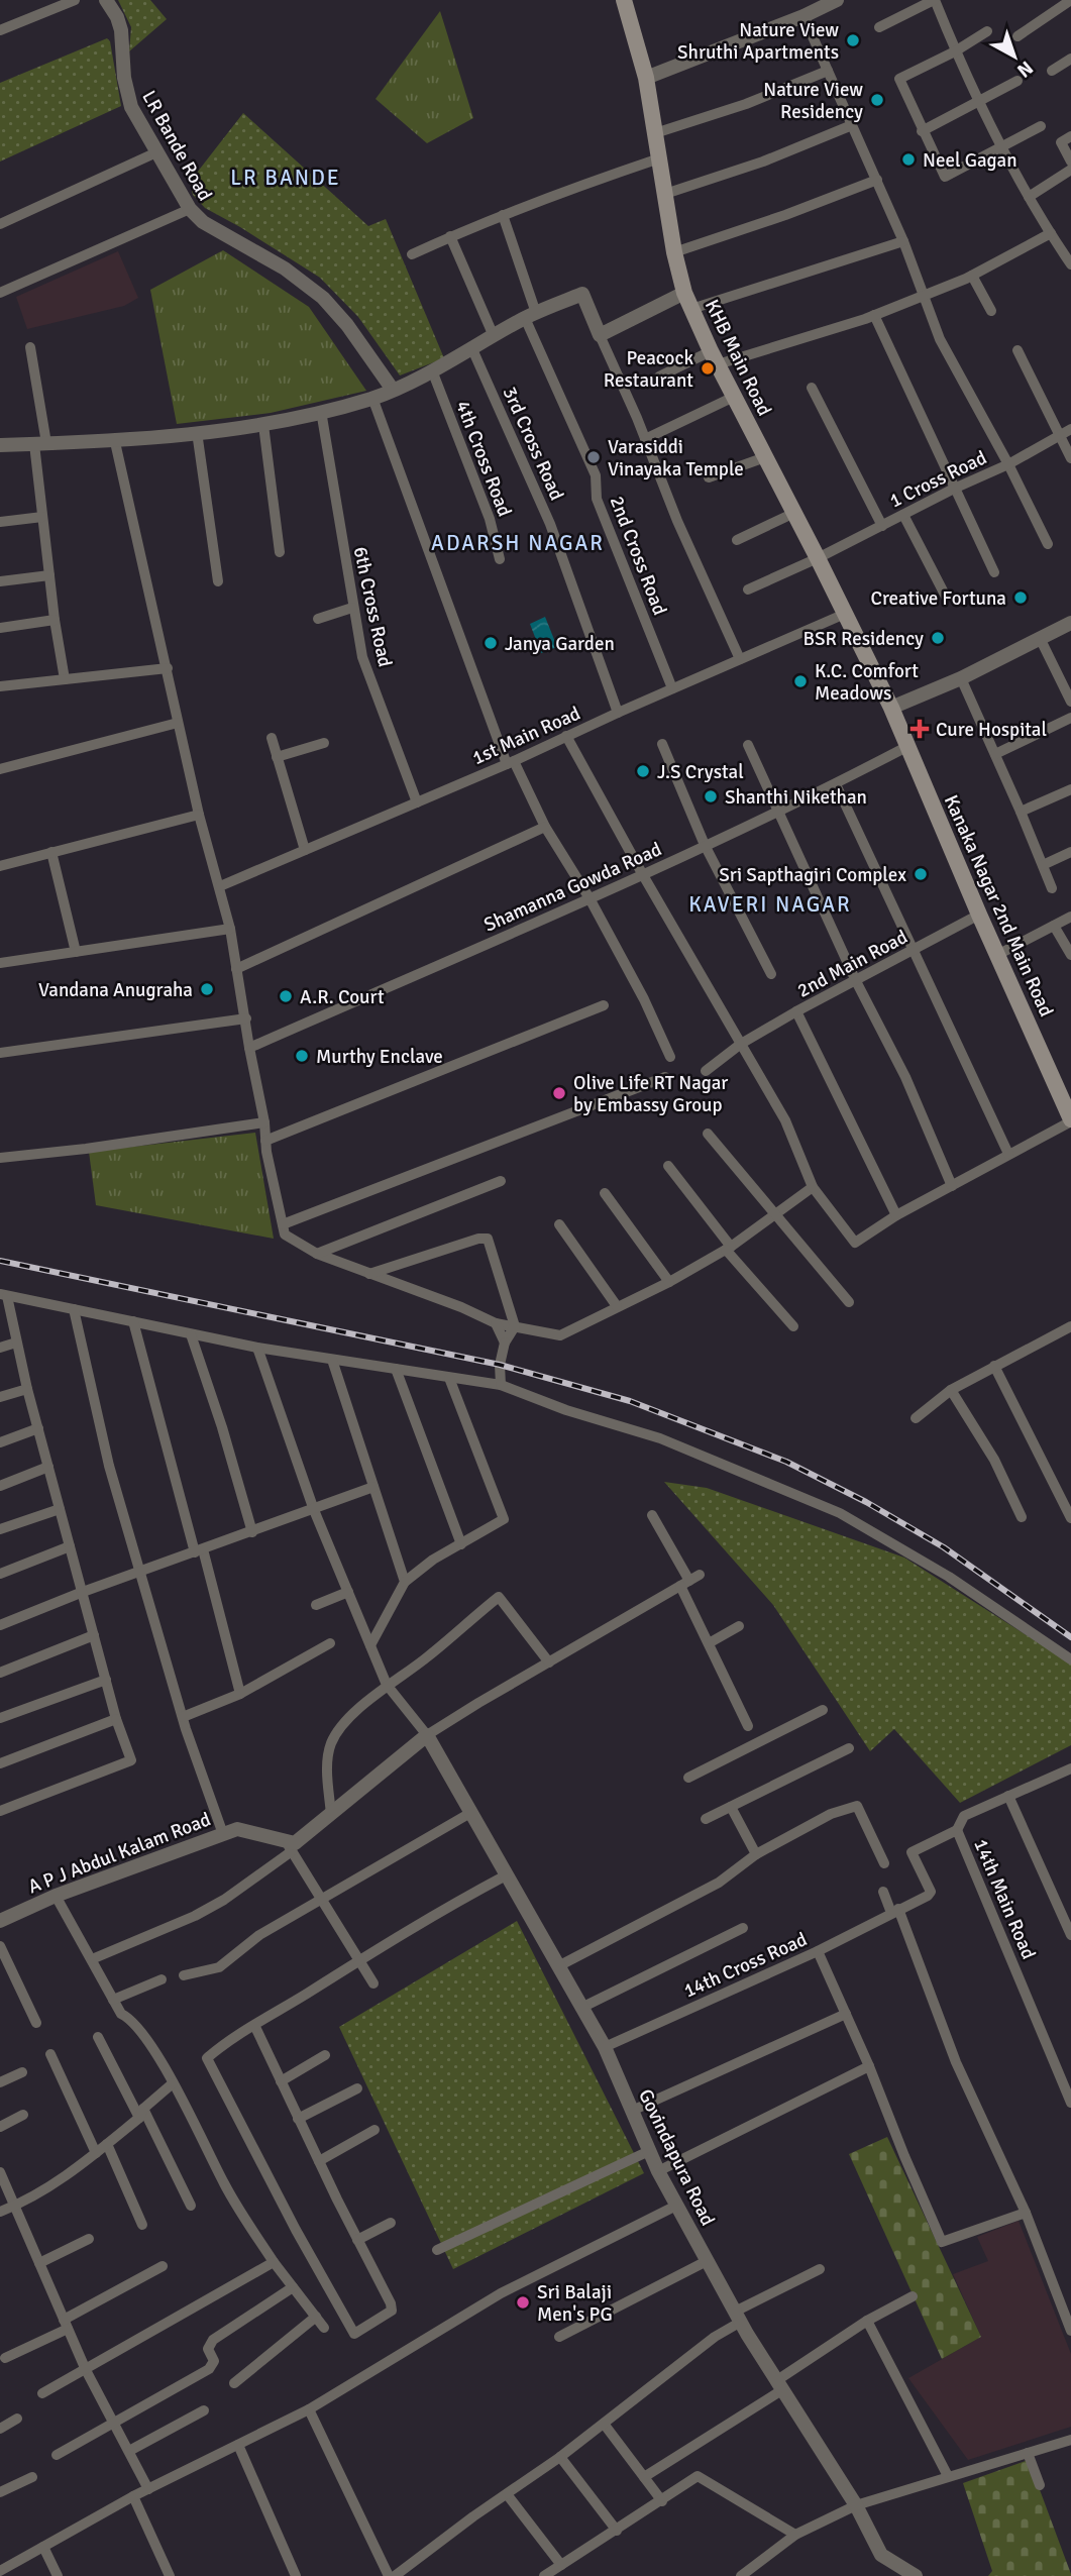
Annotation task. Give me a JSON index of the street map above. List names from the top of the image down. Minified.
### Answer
{"streets":{"main road":["KHB Main Road","Kanaka Nagar 2nd Main Road"],"street":["LR Bande Road","3rd Cross Road","4th Cross Road","1 Cross Road","2nd Cross Road","6th Cross Road","1st Main Road","Shamanna Gowda Road","2nd Main Road","A P J Abdul Kalam Road","14th Main Road","14th Cross Road","Govindapura Road"]},"crossings":[["KHB Main Road","1 Cross Road"],["KHB Main Road","1st Main Road"],["KHB Main Road","Kanaka Nagar 2nd Main Road"],["3rd Cross Road","1st Main Road"],["2nd Cross Road","1st Main Road"],["6th Cross Road","1st Main Road"],["Shamanna Gowda Road","Kanaka Nagar 2nd Main Road"],["Kanaka Nagar 2nd Main Road","2nd Main Road"],["14th Main Road","14th Cross Road"],["14th Cross Road","Govindapura Road"]],"districts":["LR BANDE","ADARSH NAGAR","KAVERI NAGAR"],"places":{"other":["Nature View Shruthi Apartments","Nature View Residency","Neel Gagan","Peacock Restaurant","Varasiddi Vinayaka Temple","Creative Fortuna","BSR Residency","Janya Garden","K.C. Comfort Meadows","J.S Crystal","Shanthi Nikethan","Sri Sapthagiri Complex","Vandana Anugraha","A.R. Court","Murthy Enclave","Olive Life RT Nagar by Embassy Group","Sri Balaji Men's PG"],"health":["Cure Hospital"]},"north":"bottom right"}
